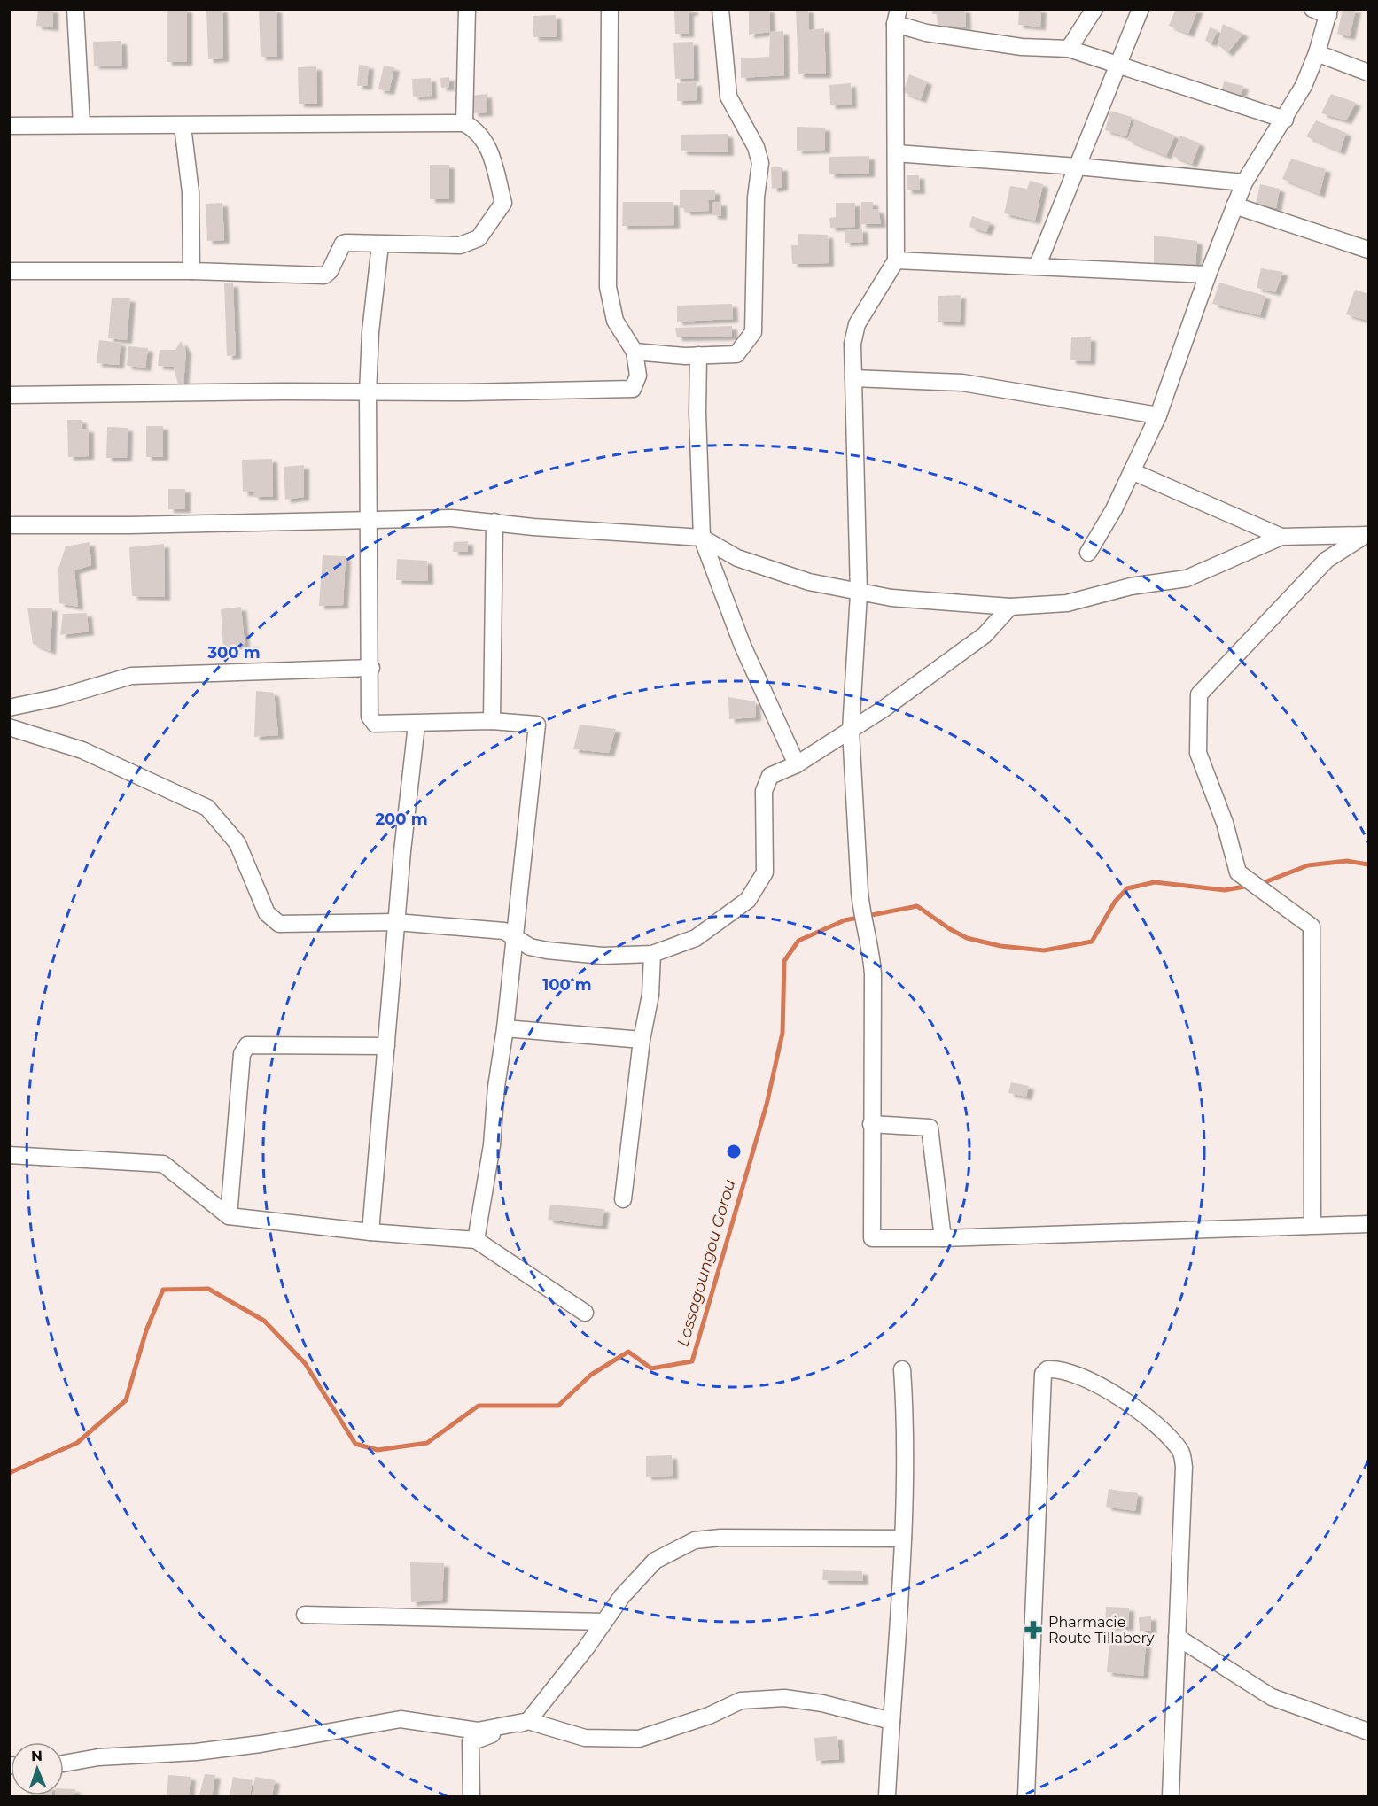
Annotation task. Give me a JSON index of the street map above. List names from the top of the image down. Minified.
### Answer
{"water":["Lossagoungou Gorou"],"places":{"pharmacy":["Pharmacie Route Tillabery"]},"north":"top","rings":["300 m","200 m","100 m"]}
